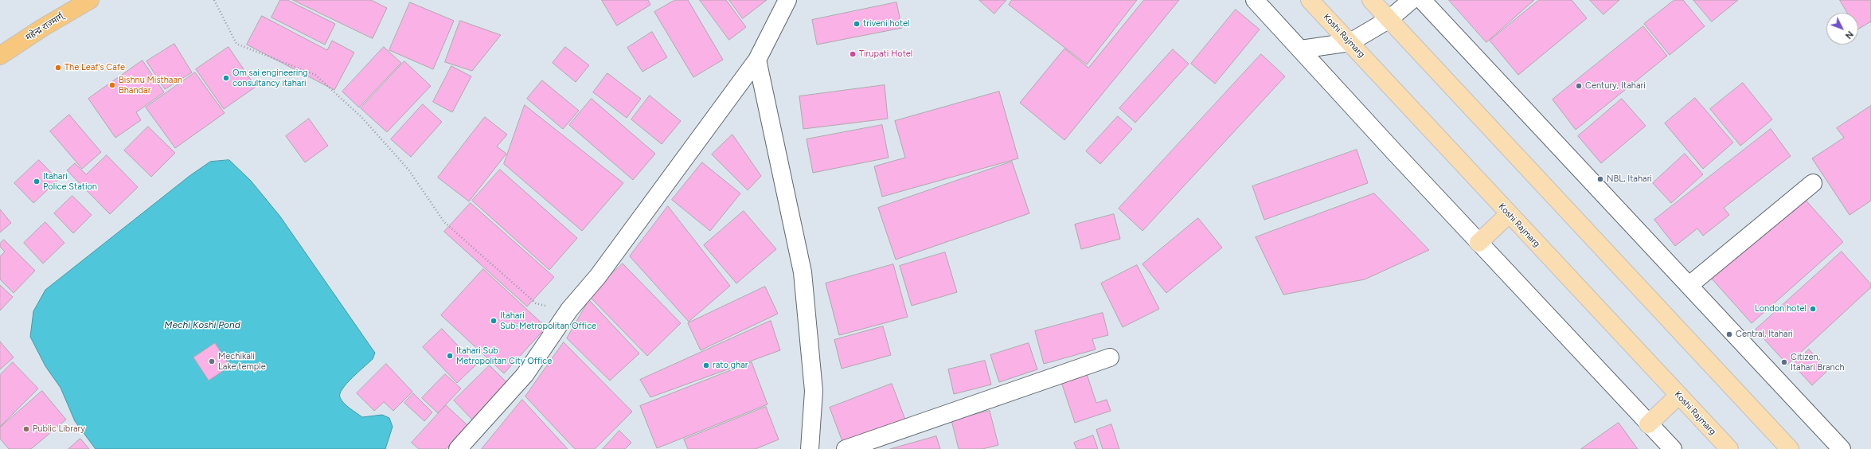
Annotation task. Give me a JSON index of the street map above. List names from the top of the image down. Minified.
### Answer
{"streets":{"highway":["महेन्द्र राज्मार्ग्"],"main road":["Koshi Rajmarg"]},"water":["Mechi Koshi Pond"],"places":["triveni hotel","Tirupati Hotel","The Leaf's Cafe","Om sai engineering consultancy itahari","Bishnu Misthaan Bhandar","Century, Itahari","NBL, Itahari","Itahari Police Station","London hotel","Itahari Sub-Metropolitan Office","Central, Itahari","Itahari Sub Metropolitan City Office","Mechikali Lake temple","Citizen, Itahari Branch","rato ghar","Public Library"],"north":"bottom right"}
